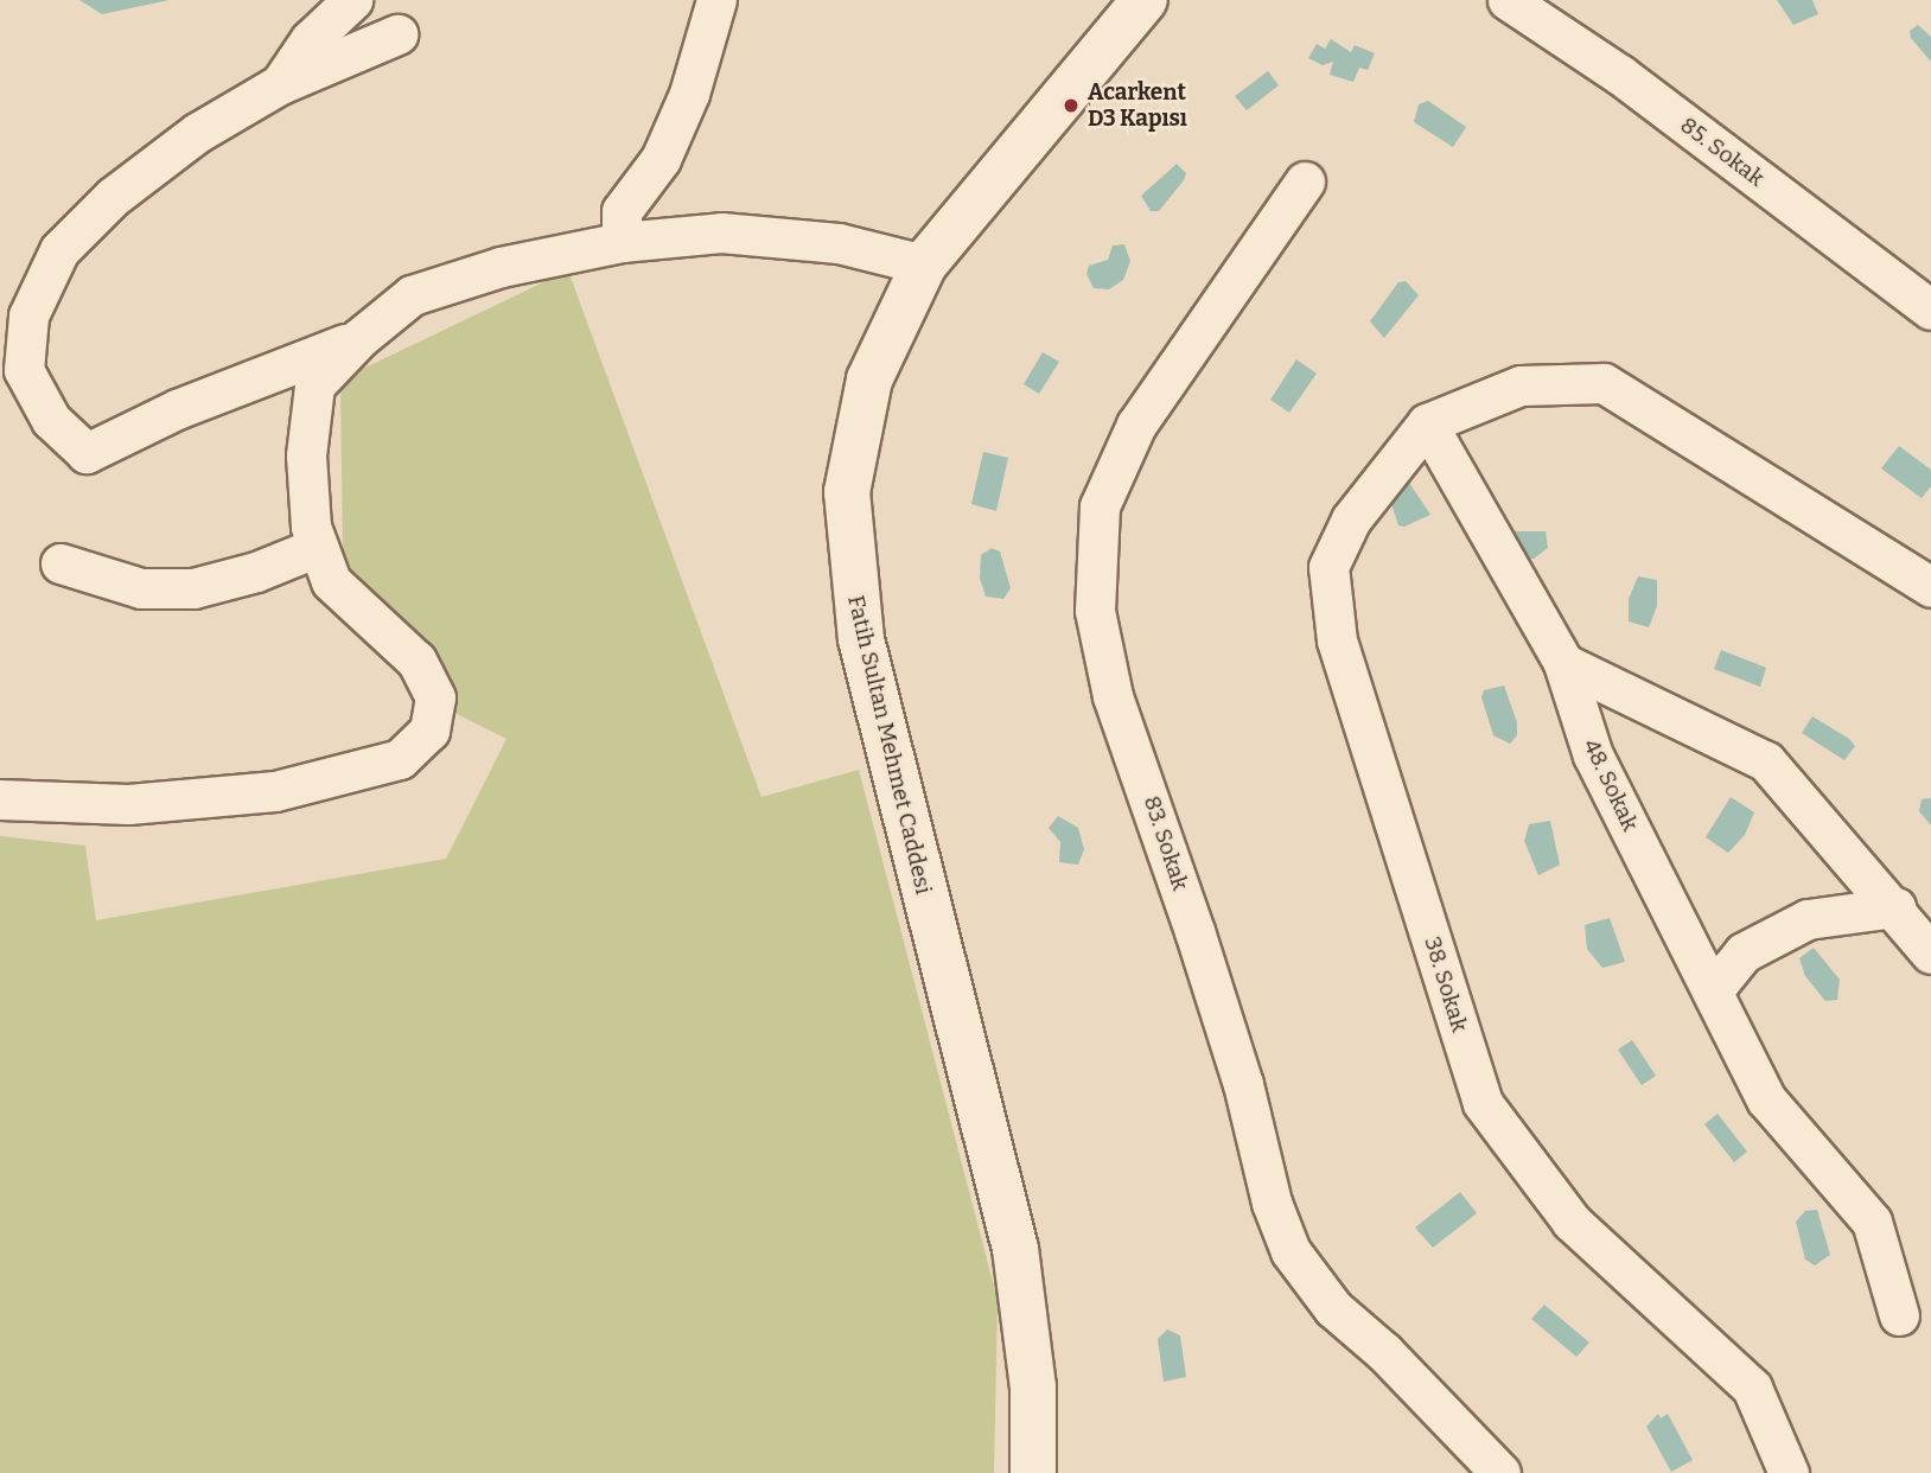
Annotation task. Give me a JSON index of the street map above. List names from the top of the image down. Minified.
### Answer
{"streets":{"main road":["Fatih Sultan Mehmet Caddesi"],"street":["85. Sokak","48. Sokak","83. Sokak","38. Sokak"]},"places":["Acarkent D3 Kapısı"]}
